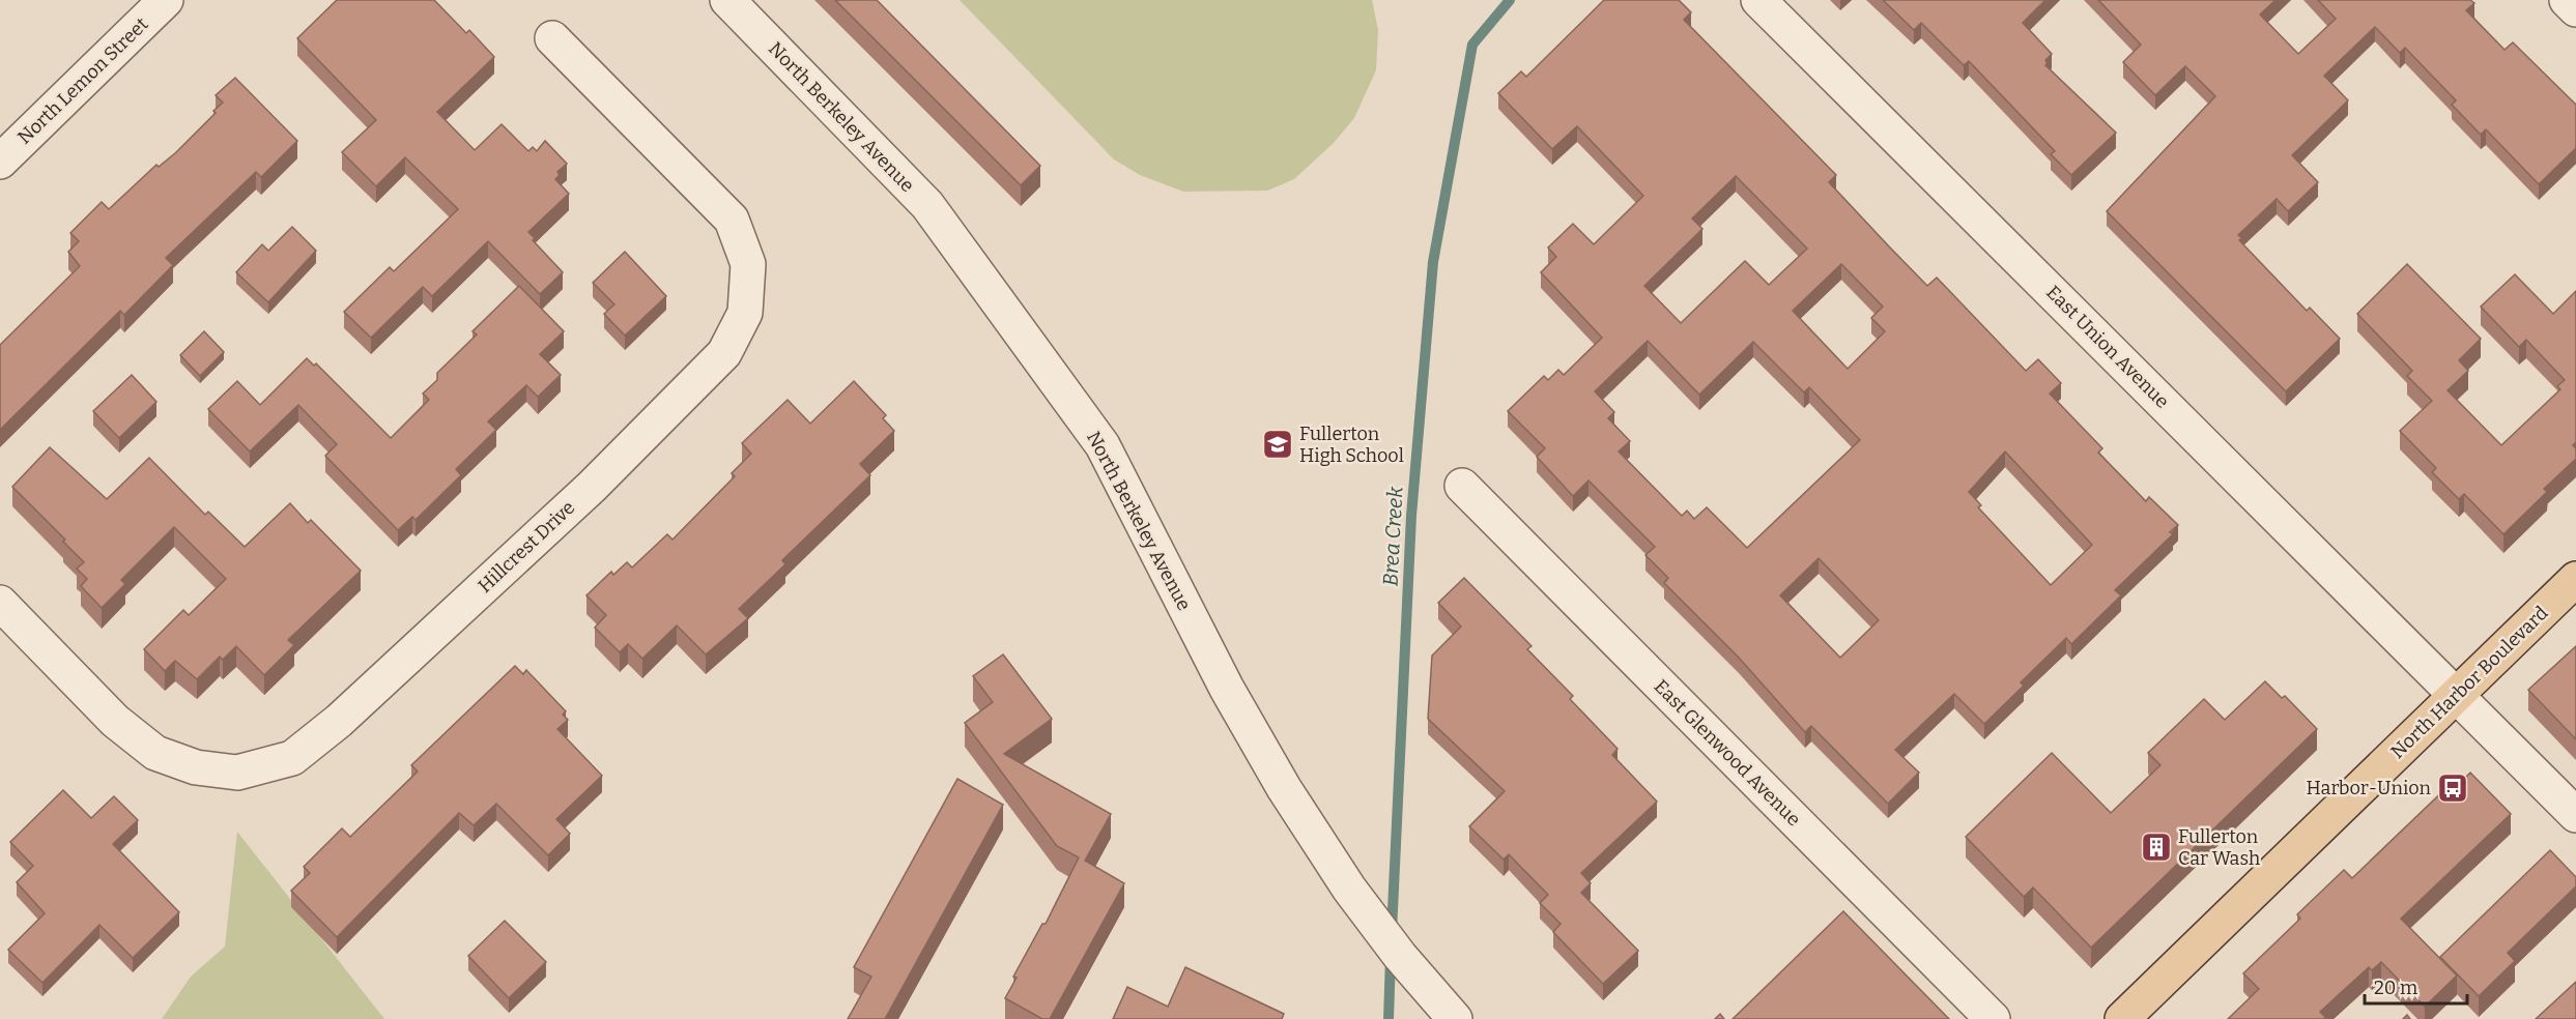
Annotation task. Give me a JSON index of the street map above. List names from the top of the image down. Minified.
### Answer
{"streets":{"main road":["North Harbor Boulevard"],"street":["North Lemon Street","North Berkeley Avenue","East Union Avenue","Hillcrest Drive","East Glenwood Avenue"]},"crossings":[["East Union Avenue","North Harbor Boulevard"]],"water":["Brea Creek"],"places":{"school or university":["Fullerton High School"],"bus stop":["Harbor-Union"],"building":["Fullerton Car Wash"]},"scale_bar":"20 m"}
